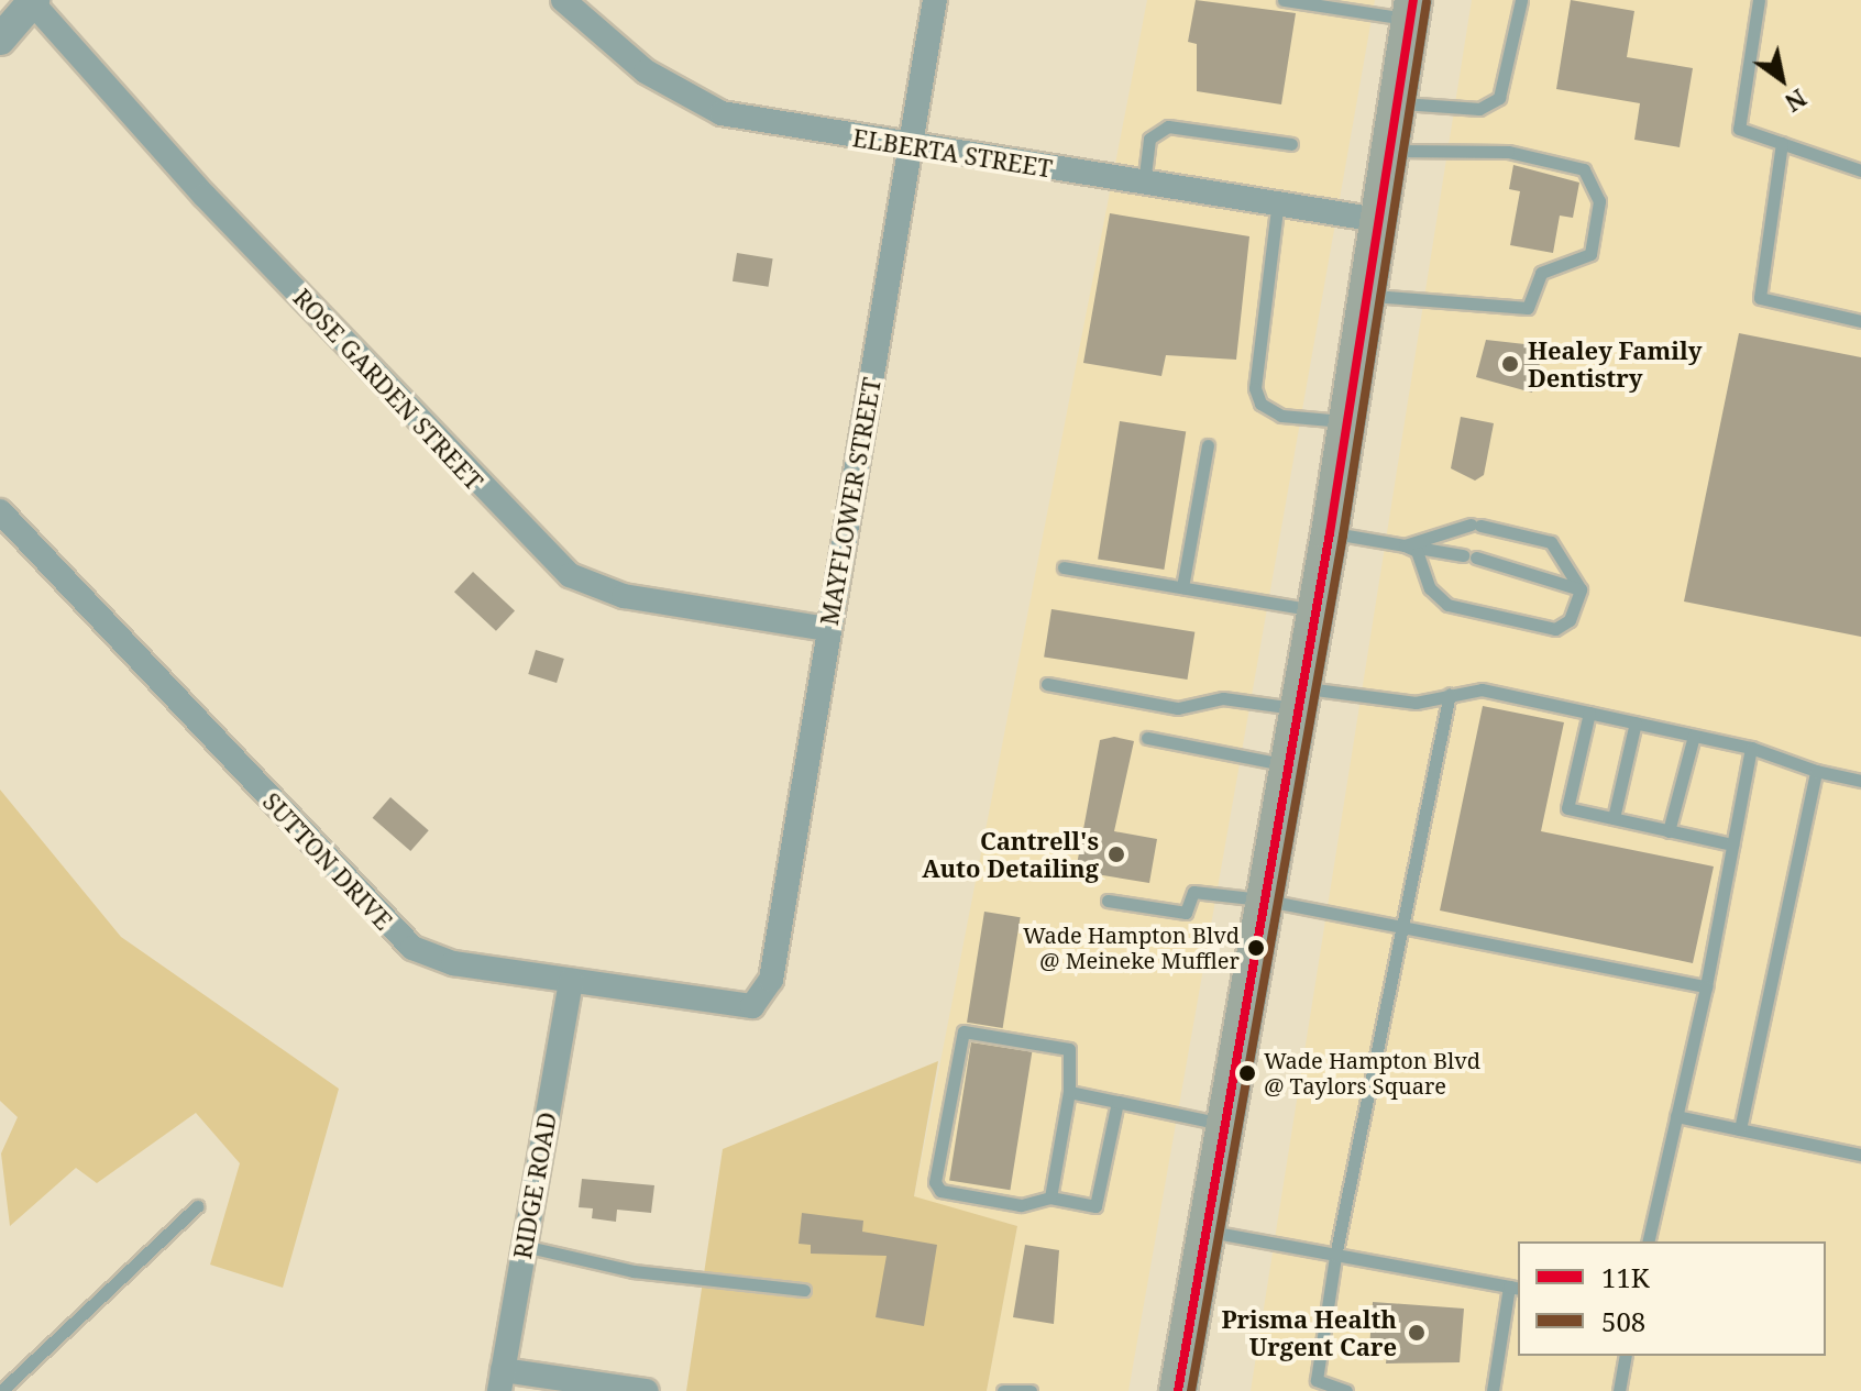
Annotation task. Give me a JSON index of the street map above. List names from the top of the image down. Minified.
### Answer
{"streets":{"street":["ELBERTA STREET","ROSE GARDEN STREET","MAYFLOWER STREET","SUTTON DRIVE","RIDGE ROAD"]},"crossings":[["ELBERTA STREET","MAYFLOWER STREET"],["ROSE GARDEN STREET","MAYFLOWER STREET"],["MAYFLOWER STREET","SUTTON DRIVE"],["SUTTON DRIVE","RIDGE ROAD"]],"places":["Healey Family Dentistry","Cantrell's Auto Detailing","Wade Hampton Blvd @ Meineke Muffler","Wade Hampton Blvd @ Taylors Square","Prisma Health Urgent Care"],"lines":["transit line 11K","transit line 508"],"legend":["11K","508"],"north":"bottom right"}
